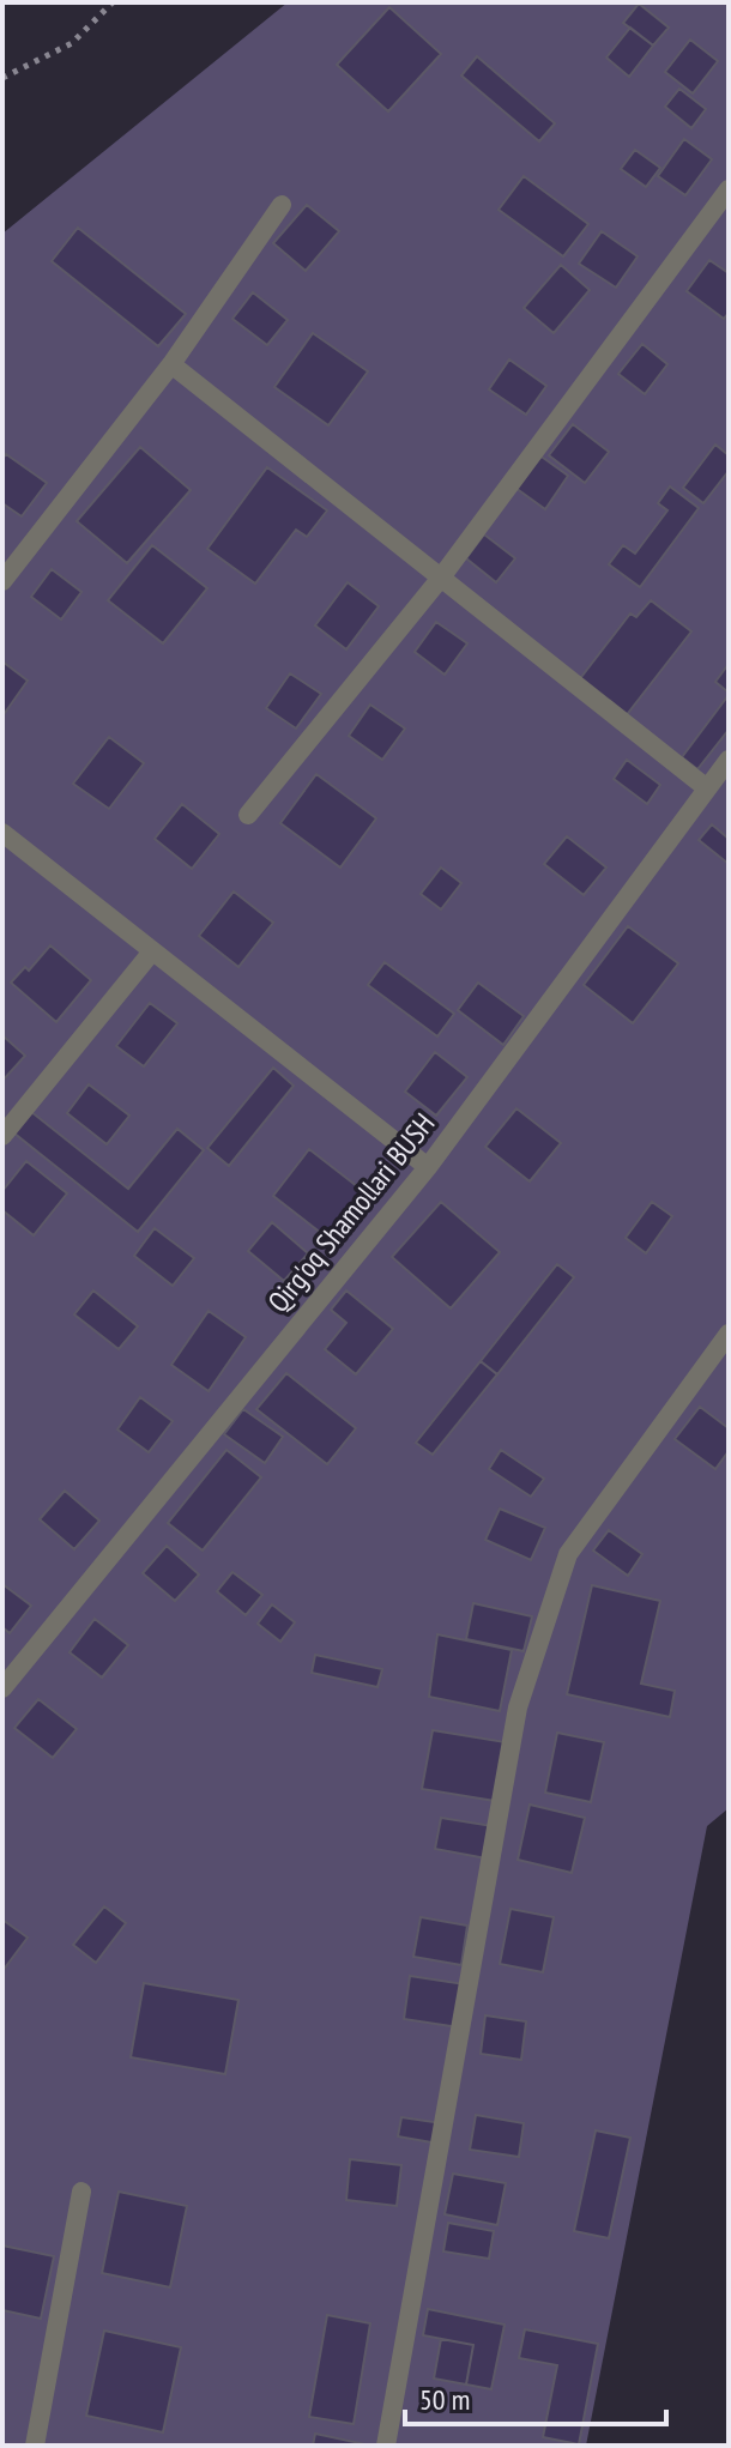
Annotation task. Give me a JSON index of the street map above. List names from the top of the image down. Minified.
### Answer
{"streets":{"street":["Qirg'oq Shamollari BUSH"]},"scale_bar":"50 m"}
